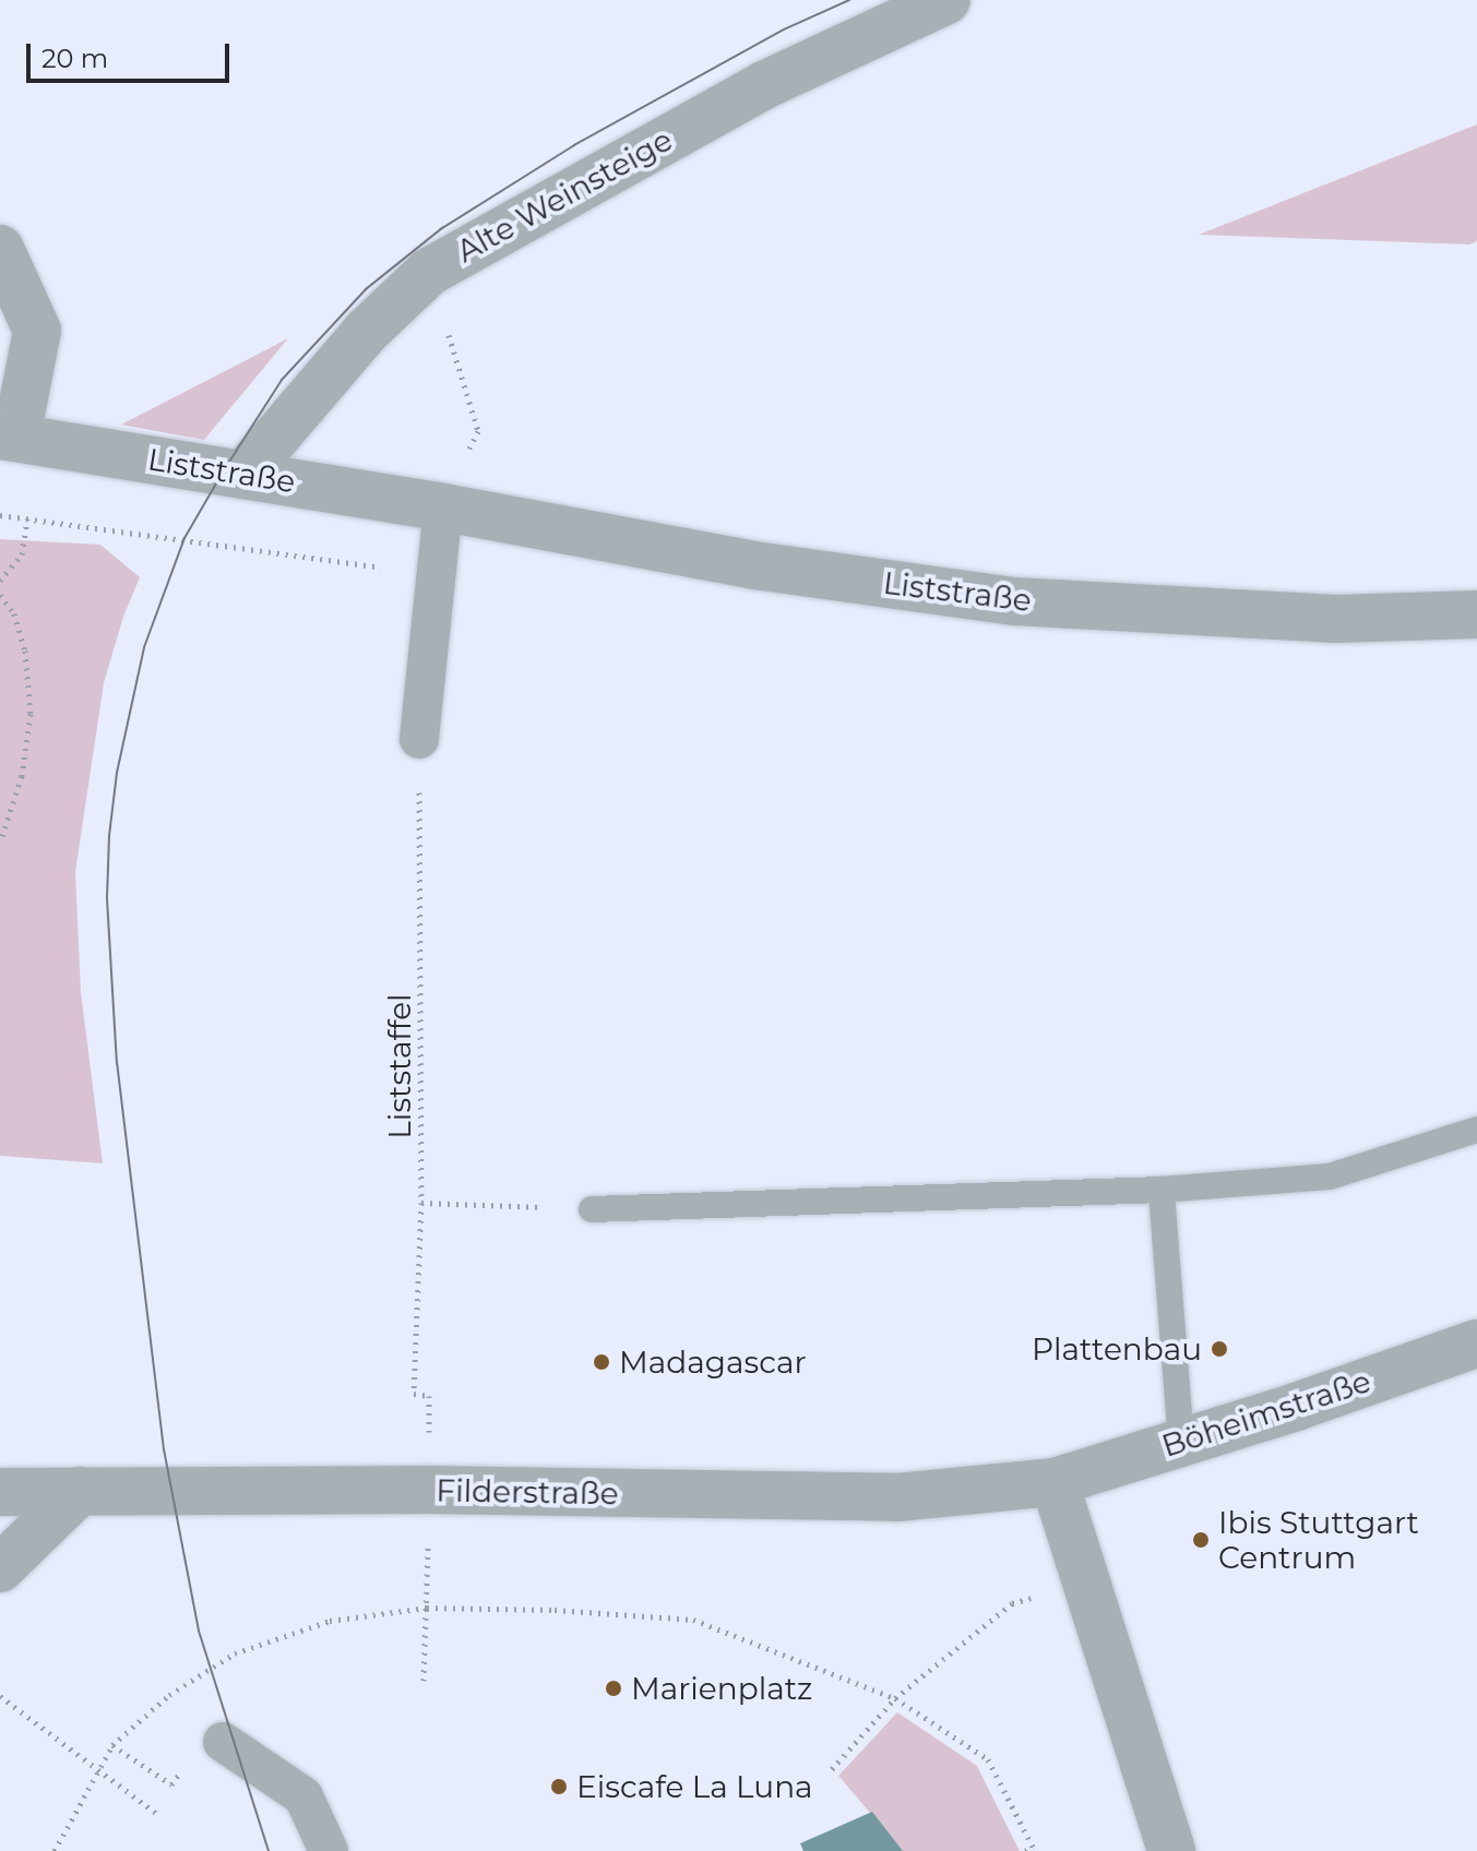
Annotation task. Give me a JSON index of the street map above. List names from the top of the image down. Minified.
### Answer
{"streets":{"street":["Alte Weinsteige","Liststraße","Böheimstraße","Filderstraße"],"path":["Liststaffel"]},"crossings":[["Alte Weinsteige","Liststraße"],["Böheimstraße","Filderstraße"]],"places":["Plattenbau","Madagascar","Ibis Stuttgart Centrum","Marienplatz","Eiscafe La Luna"],"scale_bar":"20 m"}
